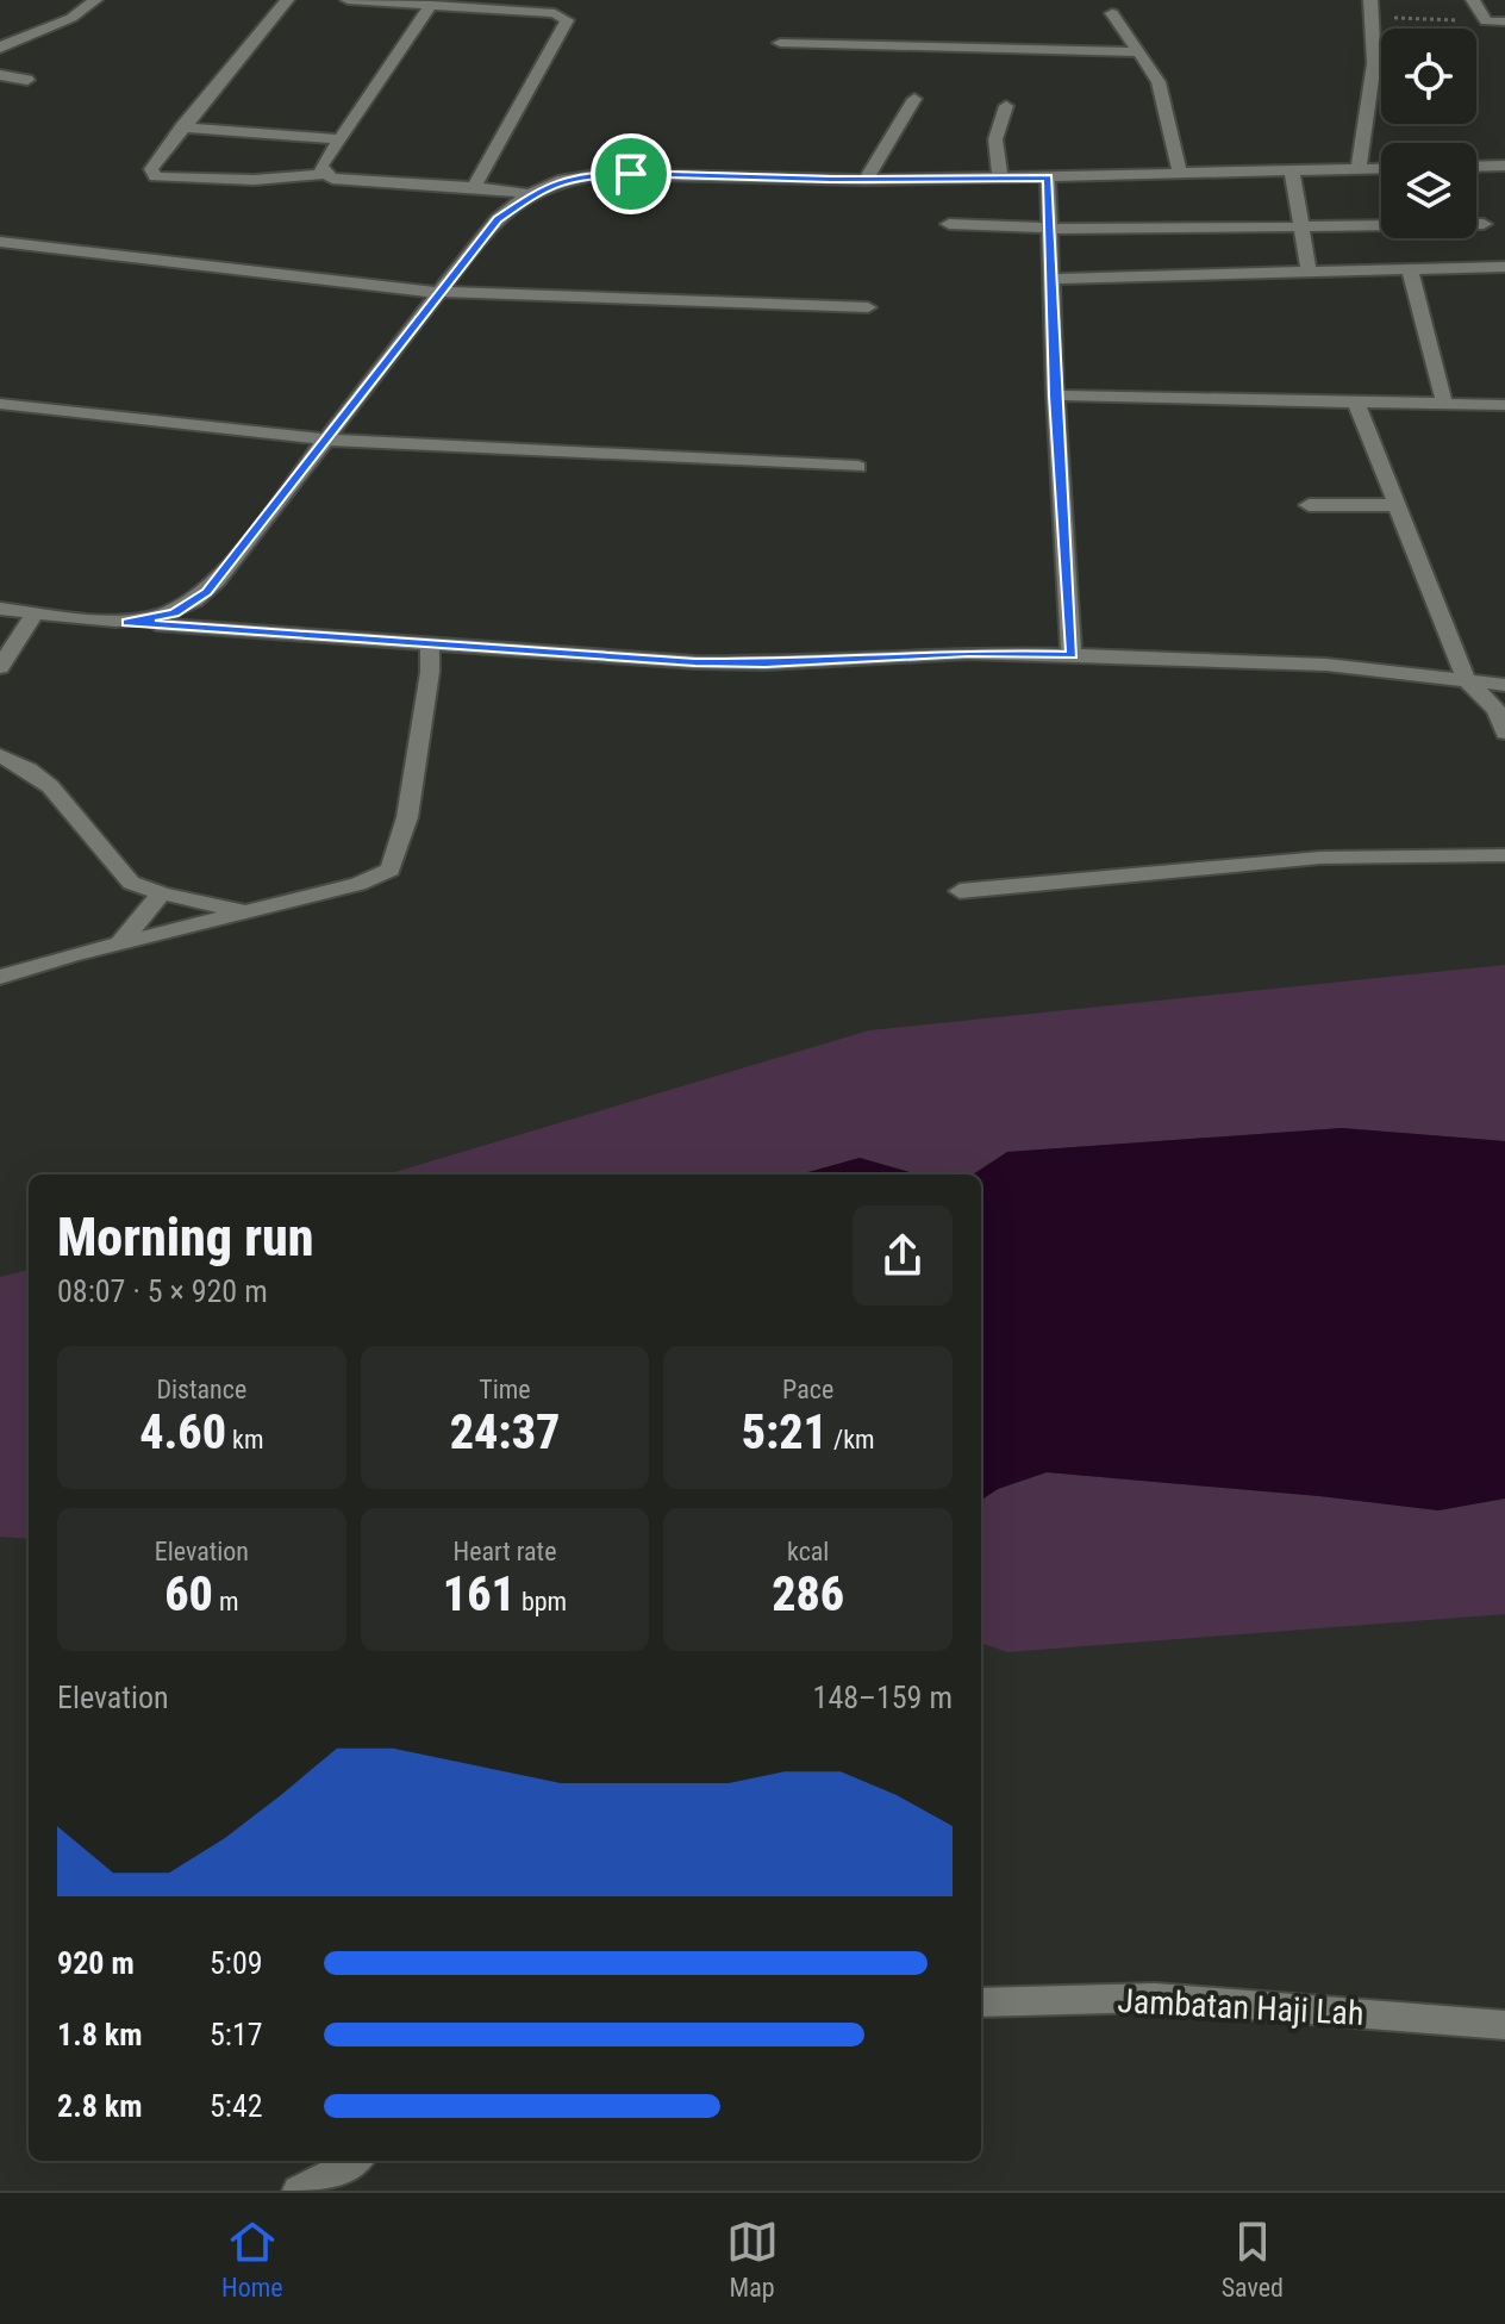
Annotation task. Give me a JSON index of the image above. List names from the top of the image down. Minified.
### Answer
{"streets":{"street":["Jambatan Haji Lah"]},"page":{"heading":["Morning run","08:07 · 5 × 920 m"],"stats":[["Distance","4.60 km"],["Time","24:37"],["Pace","5:21 /km"],["Elevation","60 m"],["Heart rate","161 bpm"],["kcal","286"]],"chart":["Elevation","148–159 m"],"list":[{"name":"920 m","note":"5:09"},{"name":"1.8 km","note":"5:17"},{"name":"2.8 km","note":"5:42"}],"tabs":["Home","Map","Saved"]}}
